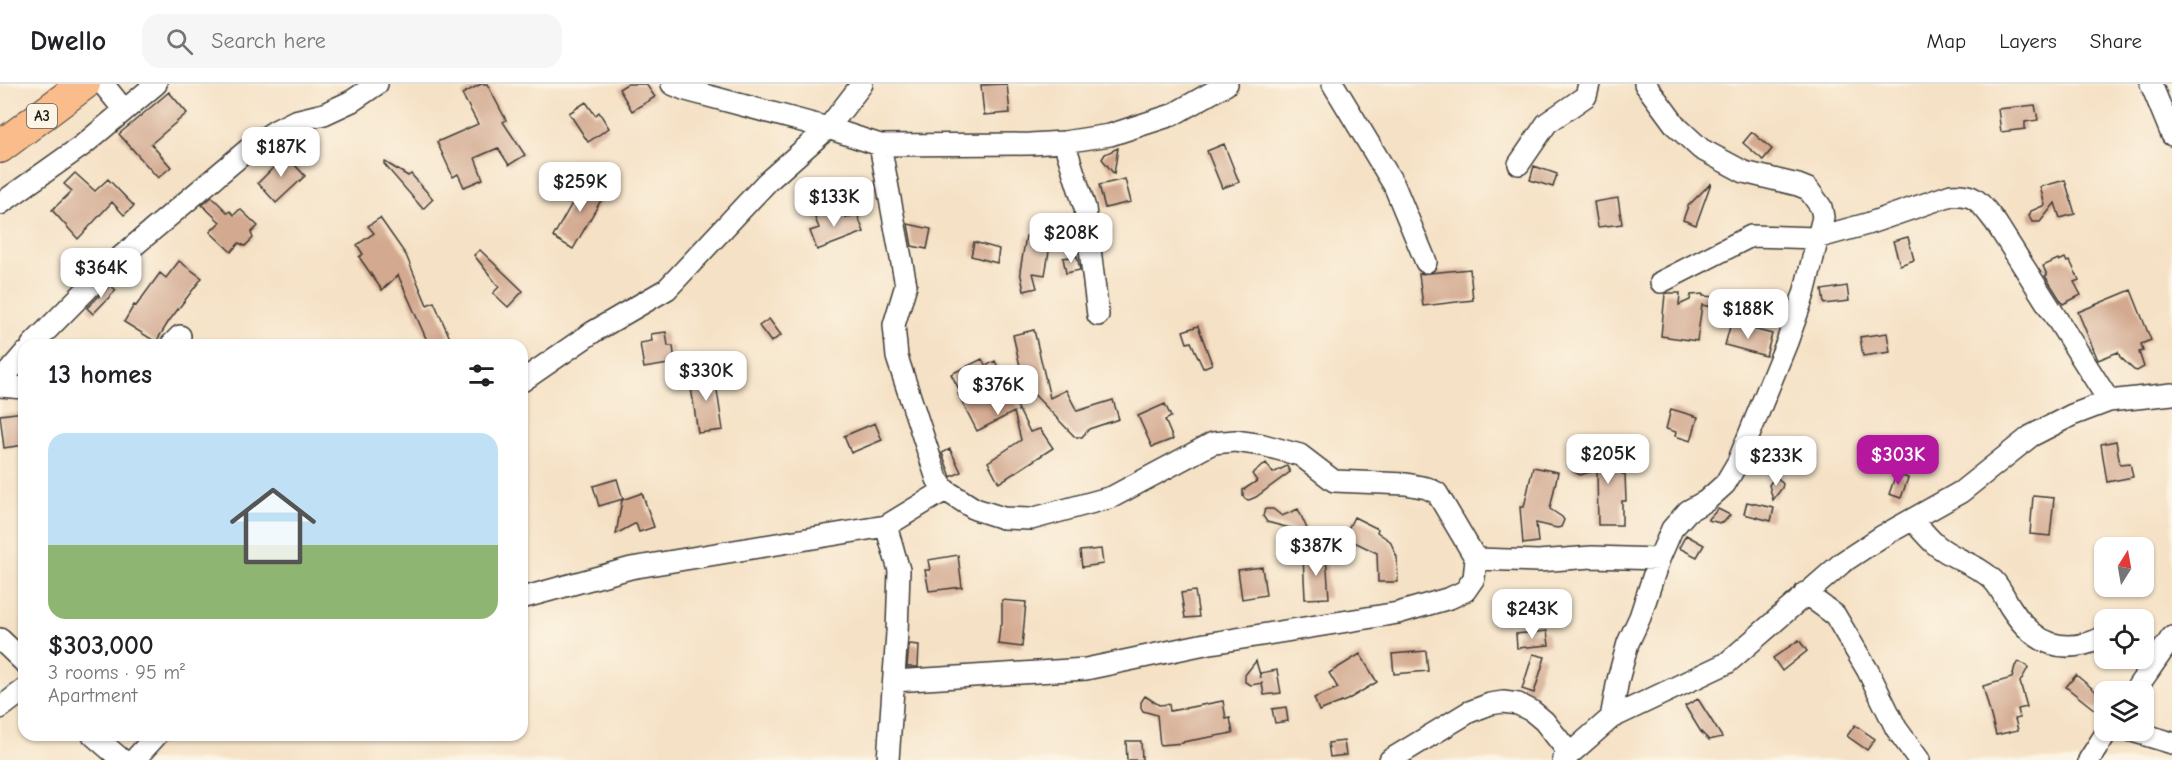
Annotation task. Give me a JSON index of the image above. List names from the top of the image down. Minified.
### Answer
{"streets":{"highway":["A3"]},"north":"top","page":{"header":"Dwello","search":"Search here","nav":["Map","Layers","Share"],"price":["$187K","$259K","$133K","$208K","$364K","$188K","$330K","$376K","$205K","$303K","$233K","$387K","$243K"],"heading":"13 homes","list":[{"name":"$303,000","note":"3 rooms · 95 m² · Apartment"}]}}
